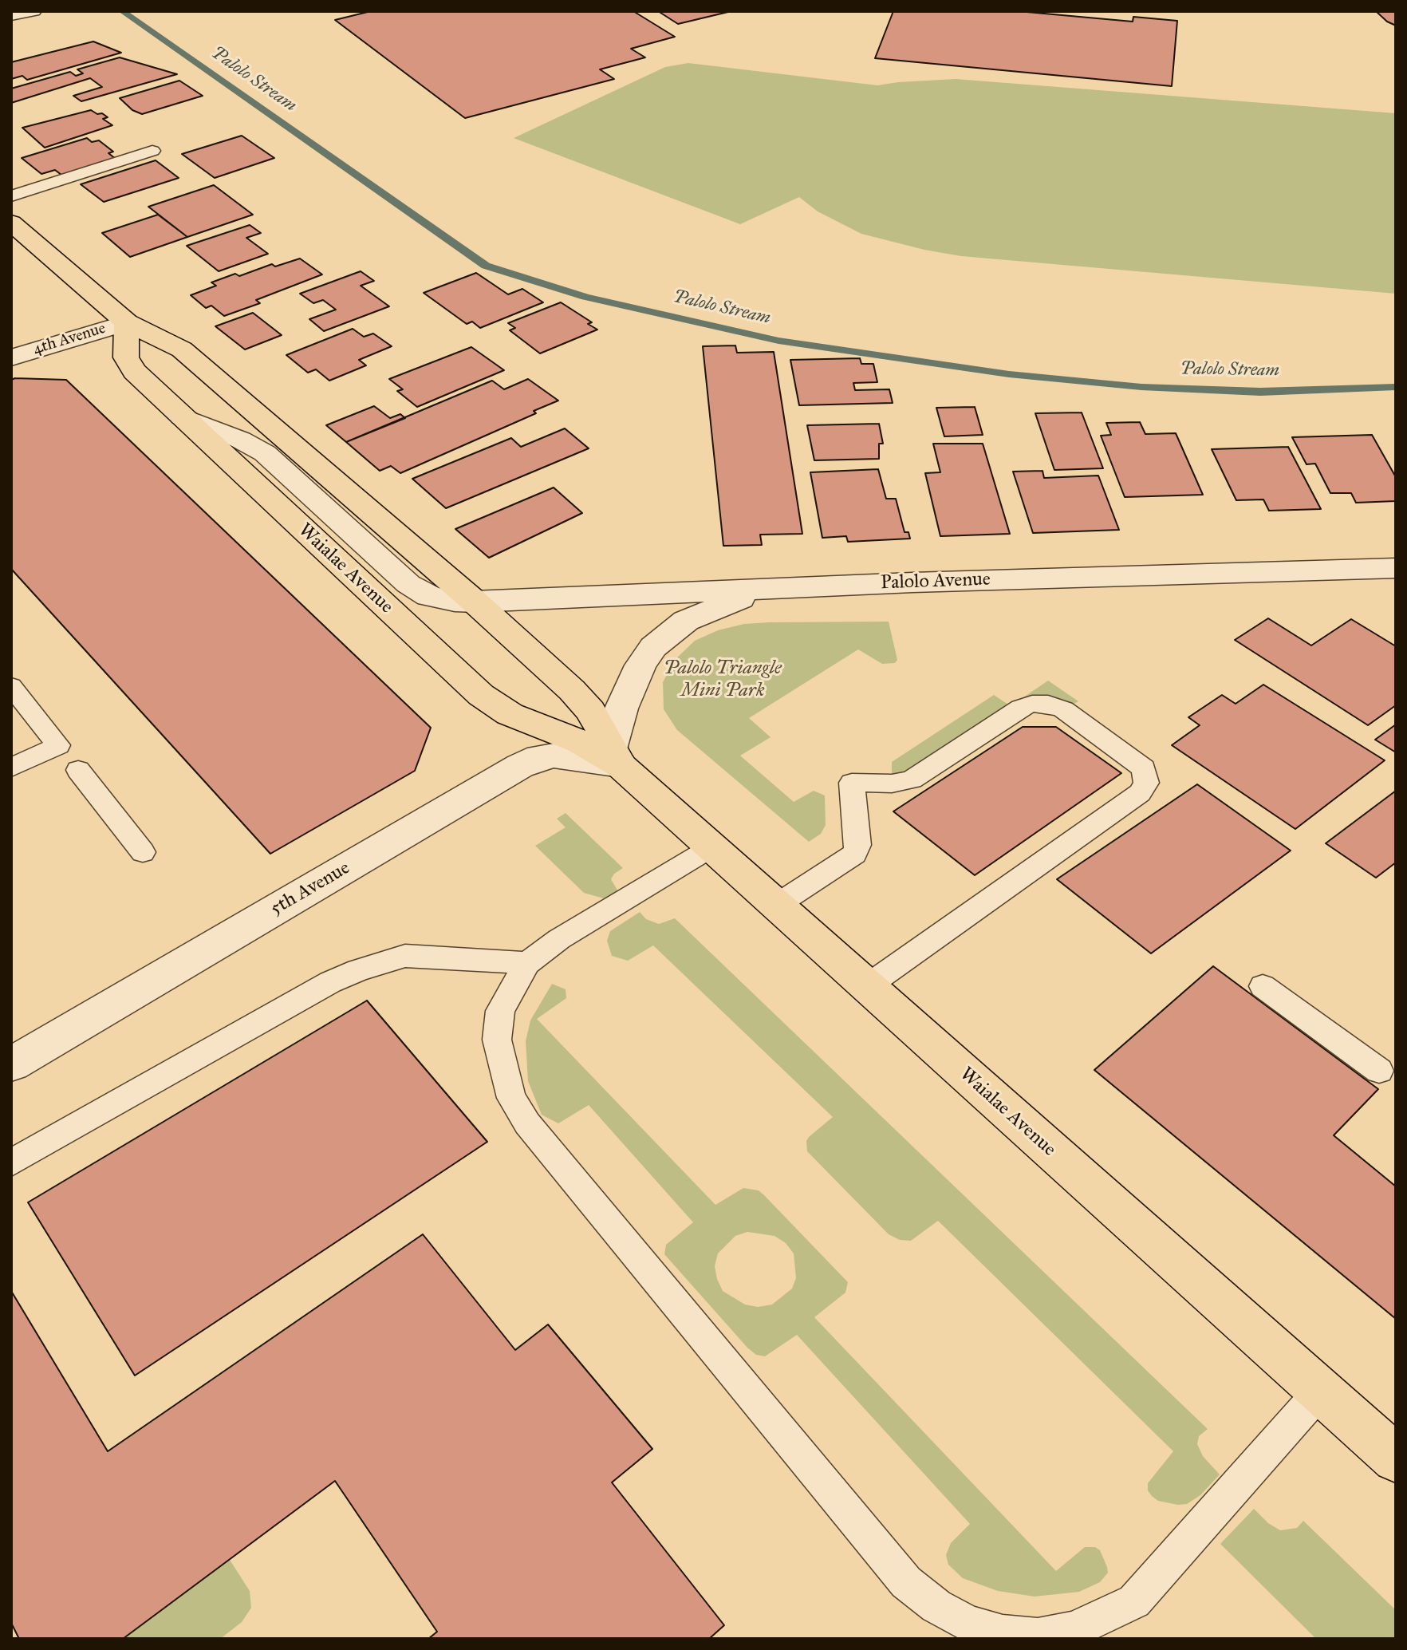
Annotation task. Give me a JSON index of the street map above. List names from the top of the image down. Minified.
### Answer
{"streets":{"main road":["Waialae Avenue"],"street":["4th Avenue","Palolo Avenue","5th Avenue"]},"crossings":[["4th Avenue","Waialae Avenue"],["Waialae Avenue","Palolo Avenue"],["Waialae Avenue","5th Avenue"]],"water":["Palolo Stream"],"parks":["Palolo Triangle Mini Park"]}
